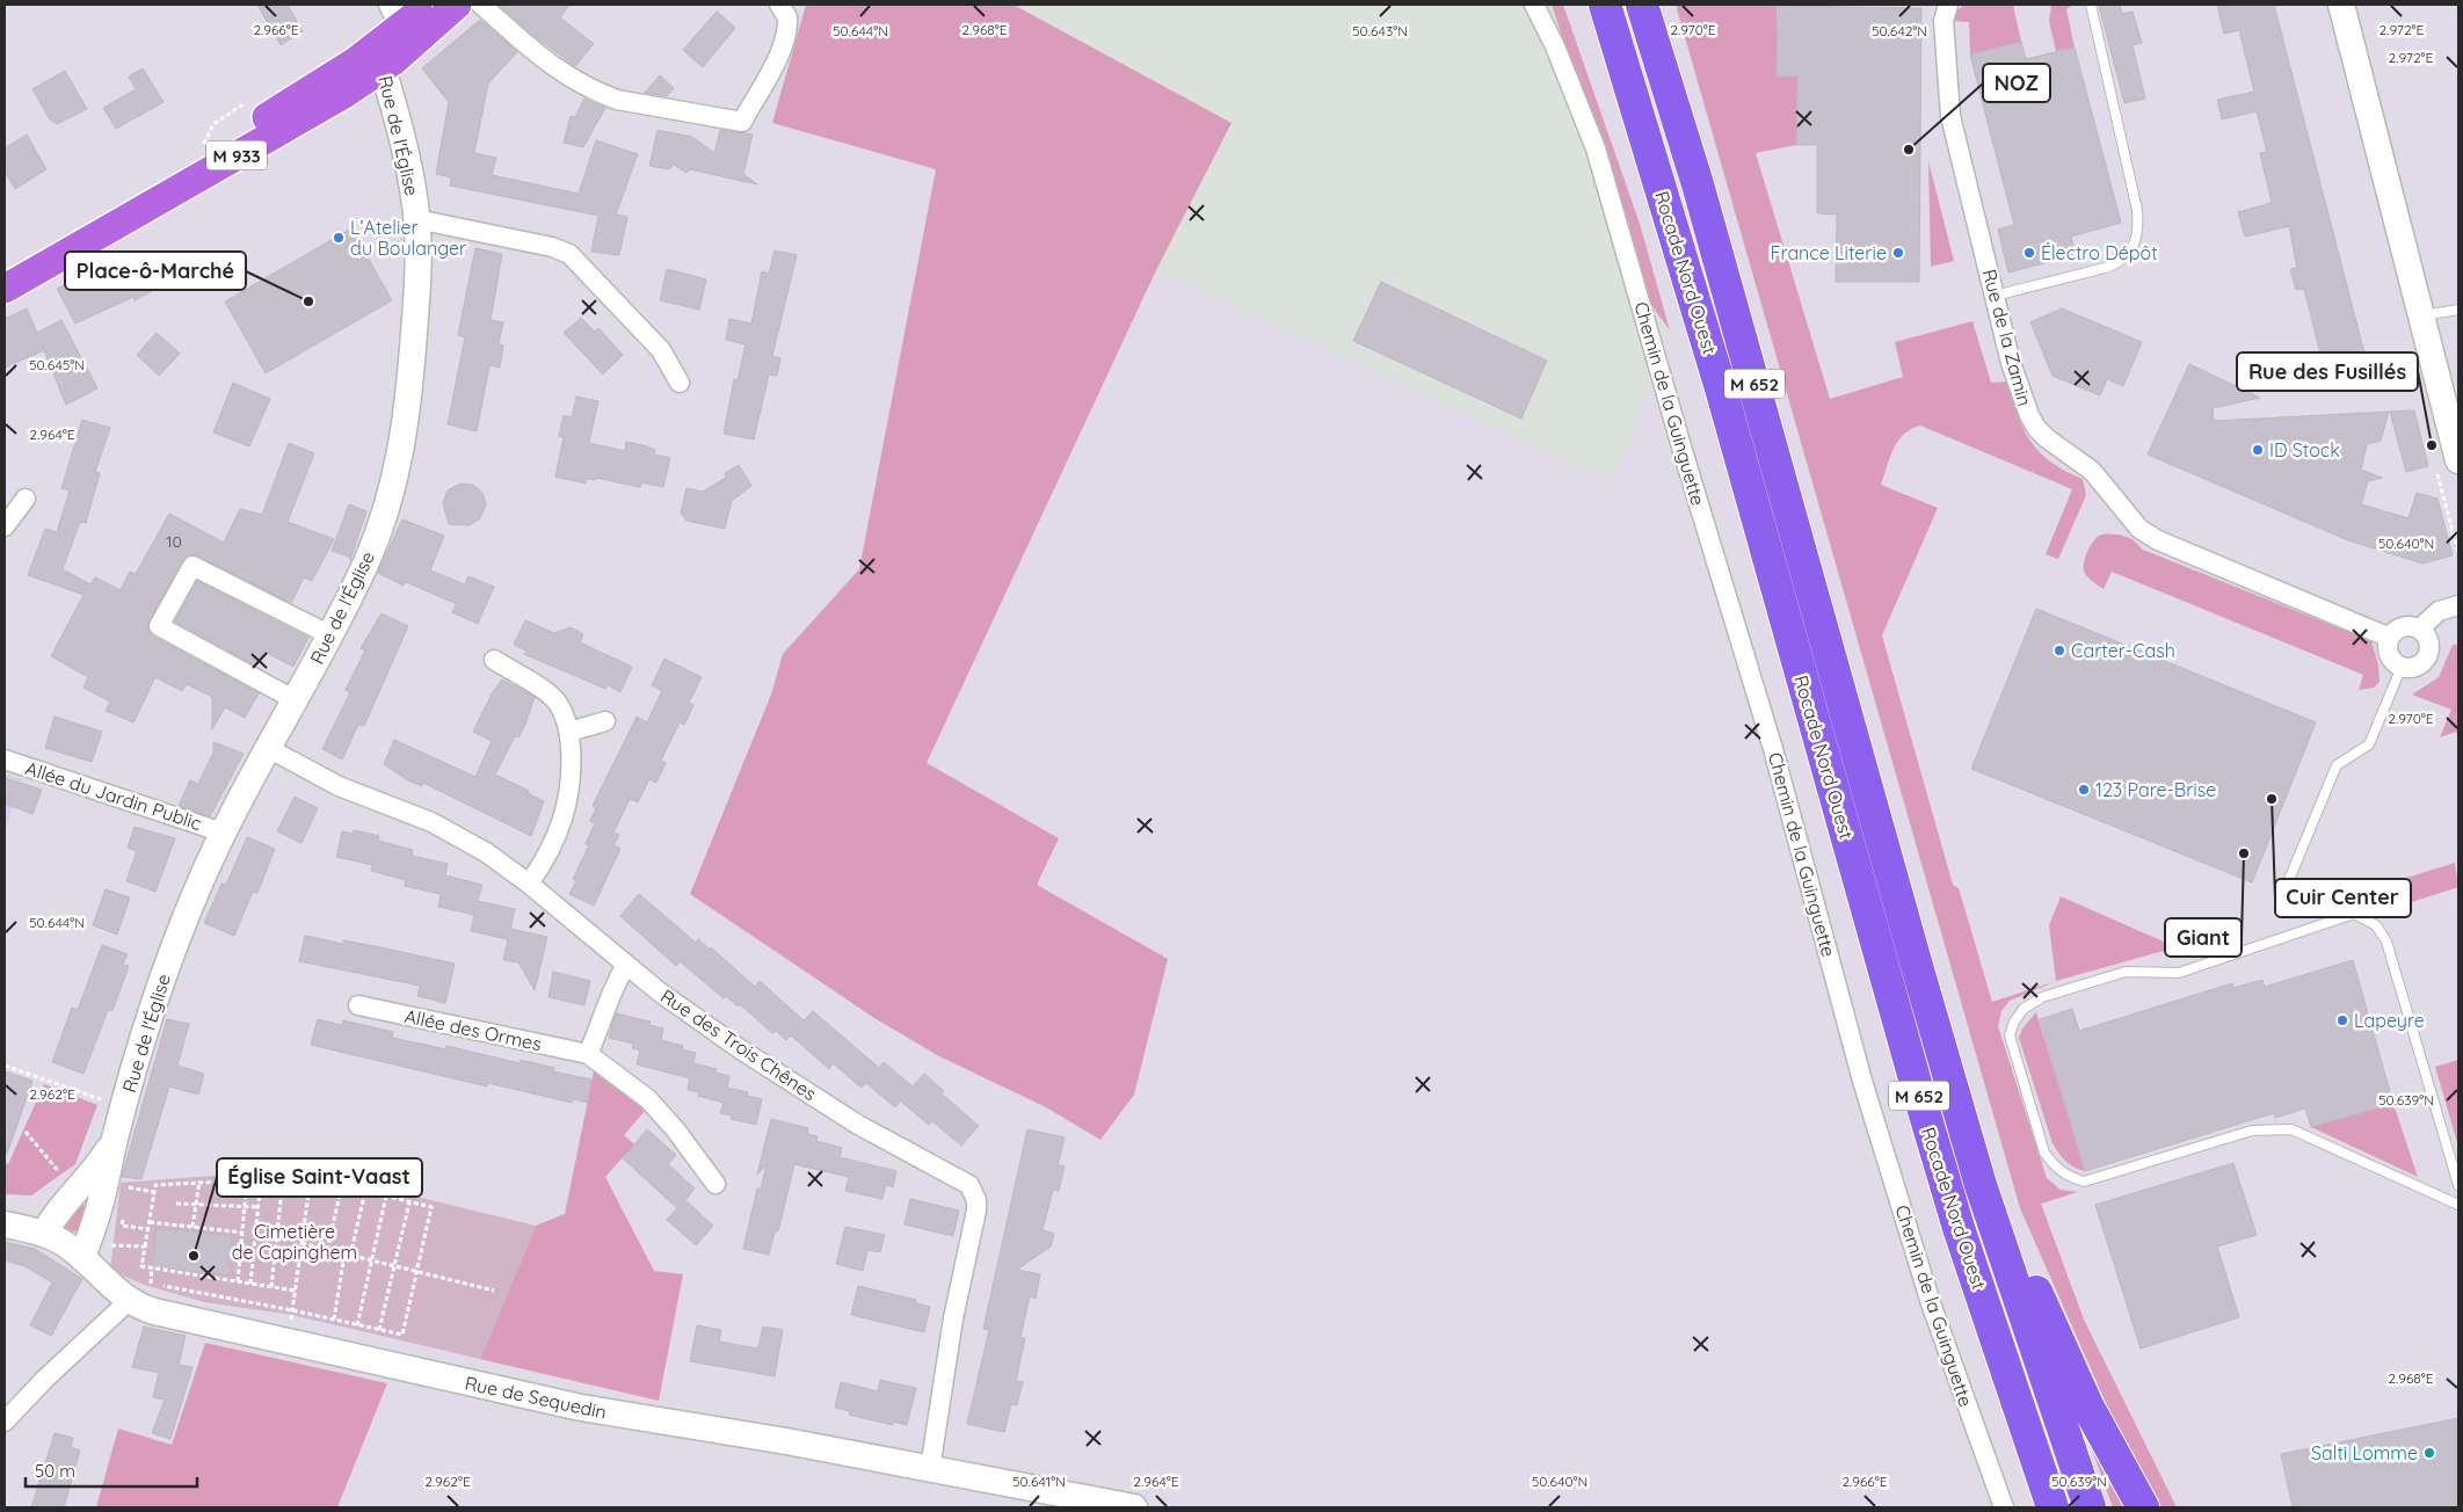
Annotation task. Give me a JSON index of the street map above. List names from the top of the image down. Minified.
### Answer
{"streets":{"highway":["Rocade Nord Ouest","M 652"],"main road":["M 933"],"street":["Rue de l'Église","Rue de la Zamin","Chemin de la Guinguette","Allée du Jardin Public","Allée des Ormes","Rue des Trois Chênes","Rue de Sequedin"]},"crossings":[["Rue de l'Église","M 933"],["Rue de l'Église","Allée du Jardin Public"],["Rue de l'Église","Rue des Trois Chênes"],["Rue des Trois Chênes","Rue de Sequedin"]],"parks":["Cimetière de Capinghem"],"places":["NOZ","L’Atelier du Boulanger","France Literie","Électro Dépôt","Place-ô-Marché","Rue des Fusillés","ID Stock","Carter-Cash","123 Pare-Brise","Cuir Center","Giant","Lapeyre","Église Saint-Vaast","Salti Lomme"],"house_numbers":["10"],"scale_bar":"50 m","coordinates":["2.972°E","2.966°E","2.968°E","2.970°E","50.644°N","50.643°N","50.642°N","50.645°N","2.964°E","50.640°N","2.962°E","50.639°N","50.641°N"]}
